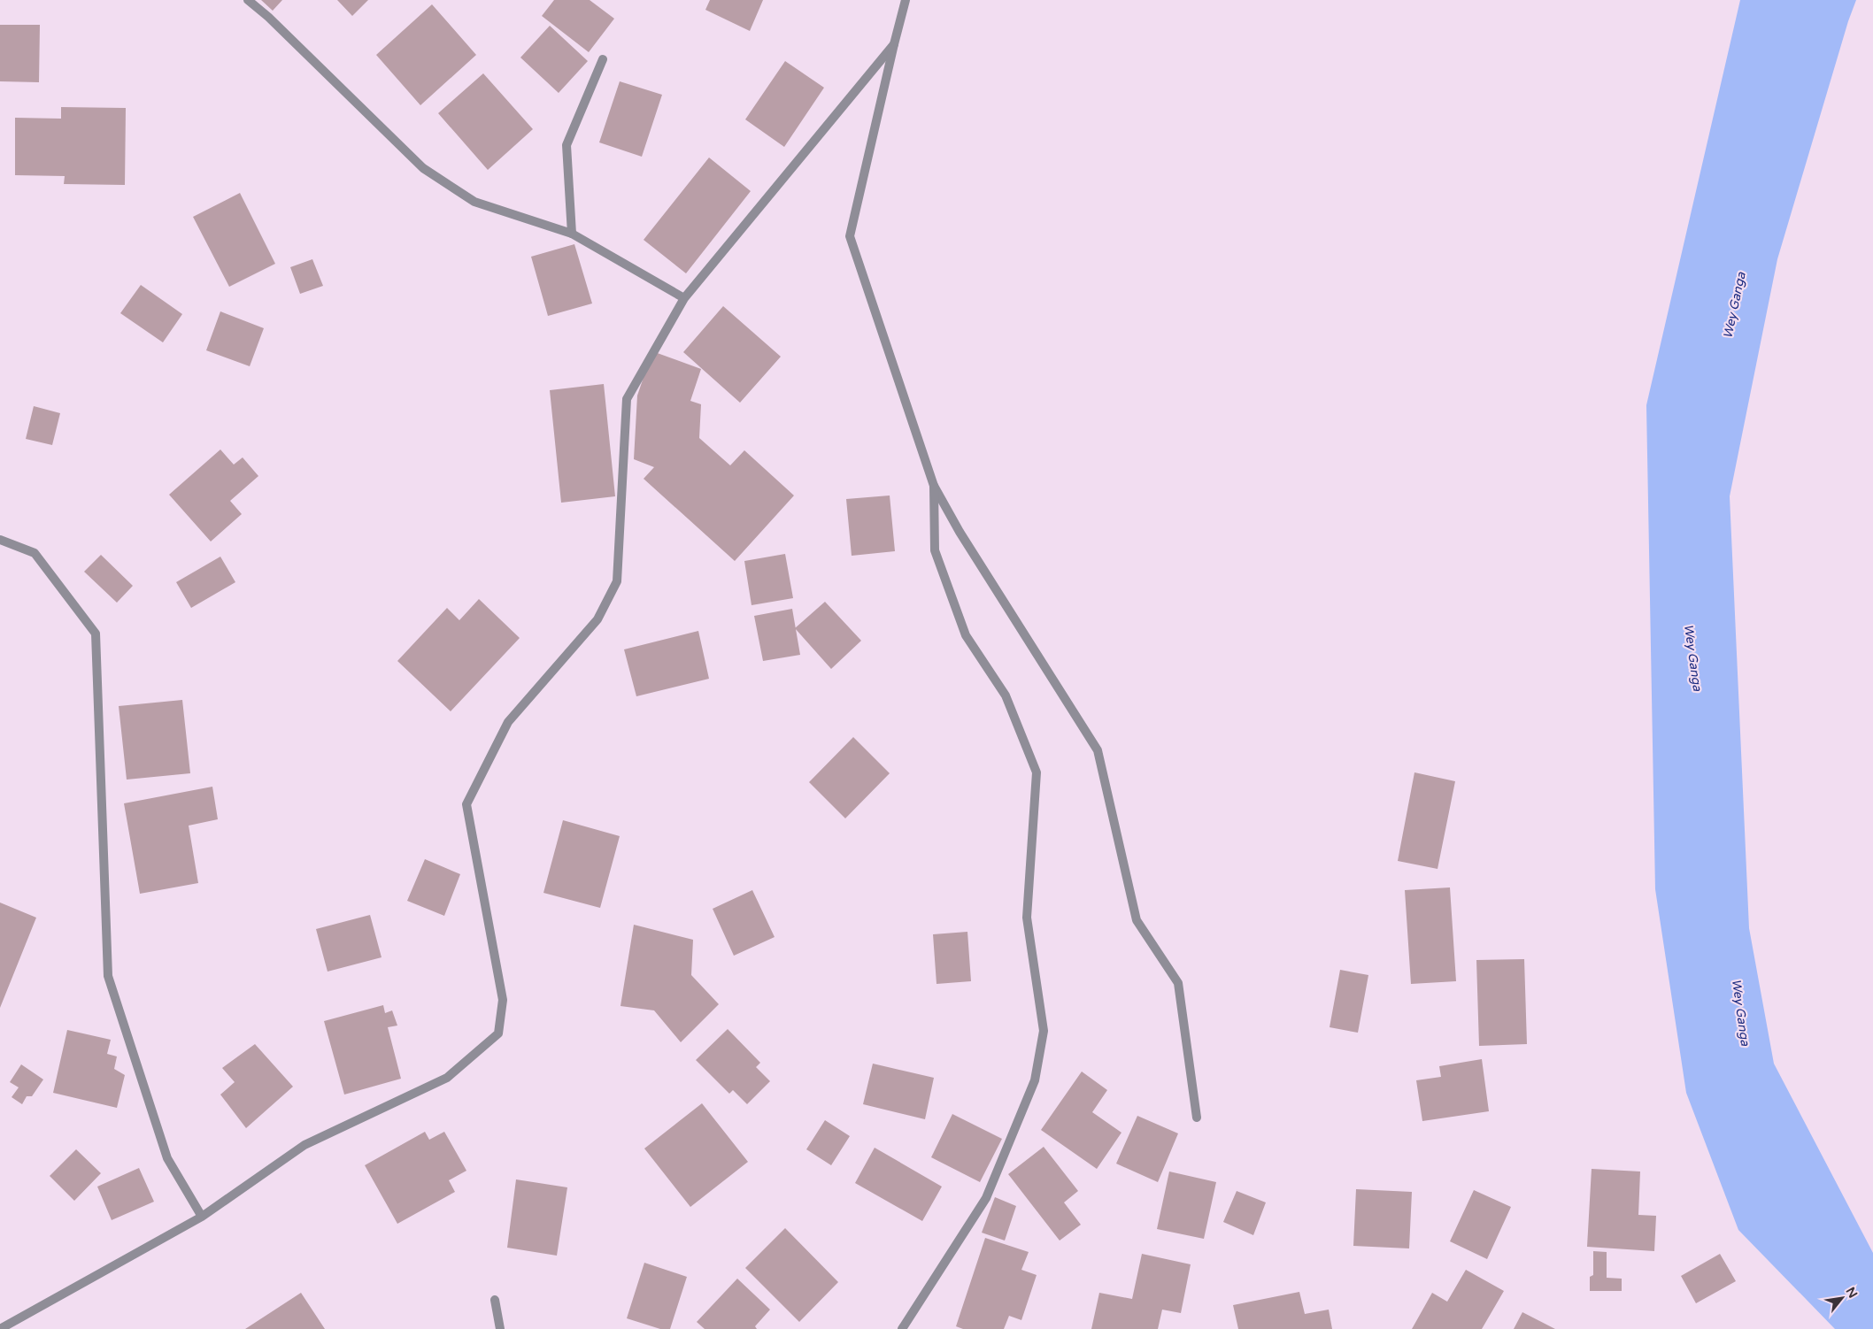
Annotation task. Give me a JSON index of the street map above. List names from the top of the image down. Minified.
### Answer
{"water":["Wey Ganga"],"north":"top right"}
